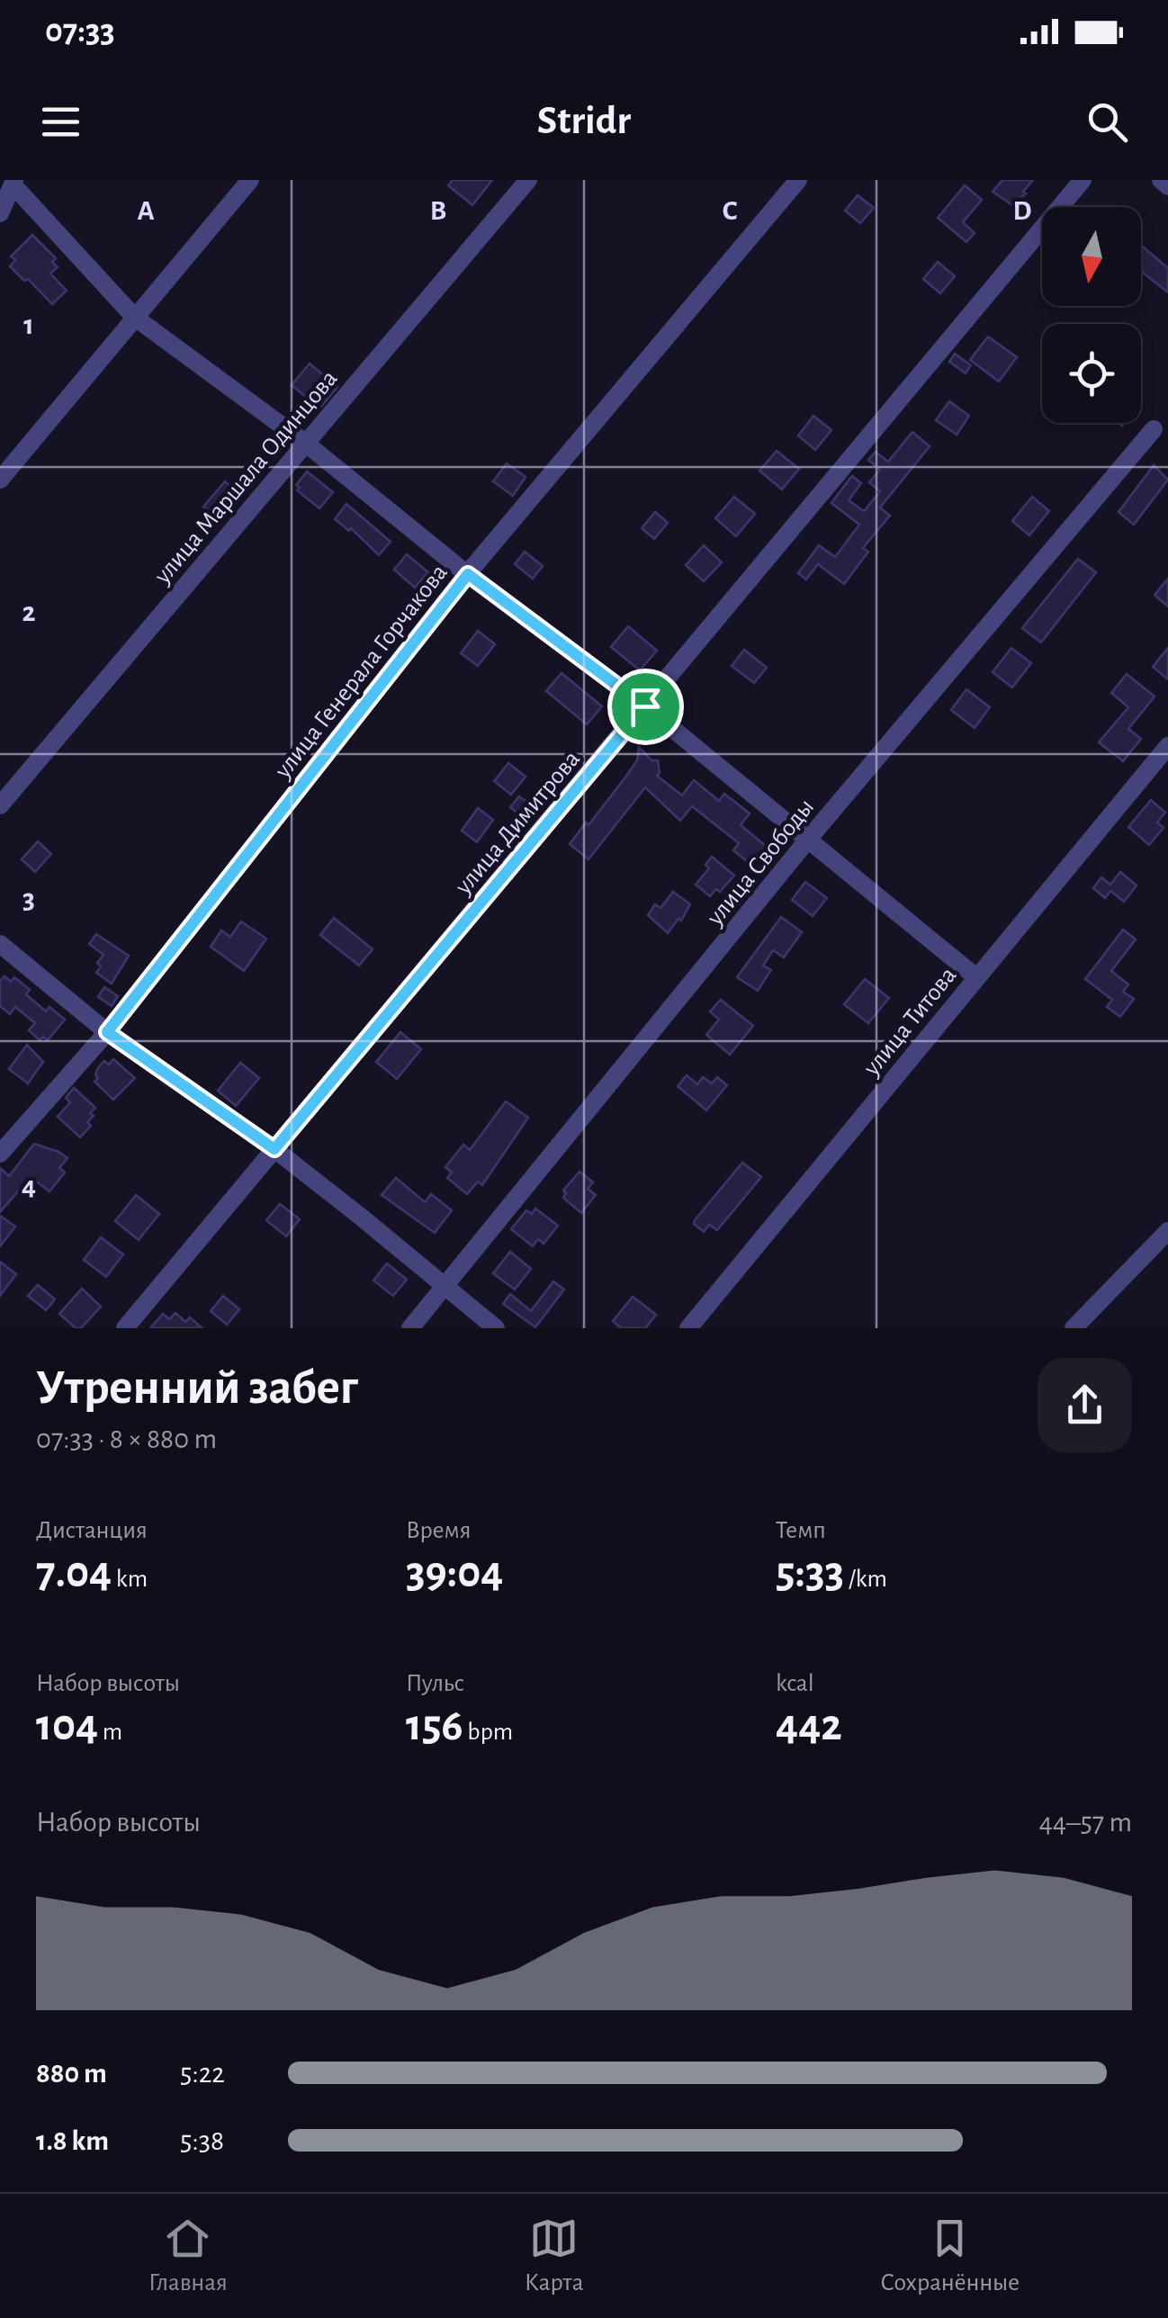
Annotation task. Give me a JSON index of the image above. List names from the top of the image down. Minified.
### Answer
{"streets":{"street":["улица Маршала Одинцова","улица Генерала Горчакова","улица Димитрова","улица Свободы","улица Титова"]},"north":"bottom","page":{"status":"07:33","header":"Stridr","heading":["Утренний забег","07:33 · 8 × 880 m"],"stats":[["Дистанция","7.04 km"],["Время","39:04"],["Темп","5:33 /km"],["Набор высоты","104 m"],["Пульс","156 bpm"],["kcal","442"]],"chart":["Набор высоты","44–57 m"],"list":[{"name":"880 m","note":"5:22"},{"name":"1.8 km","note":"5:38"}],"tabs":["Главная","Карта","Сохранённые"]},"grid":{"columns":["A","B","C","D"],"rows":["1","2","3","4"]}}
